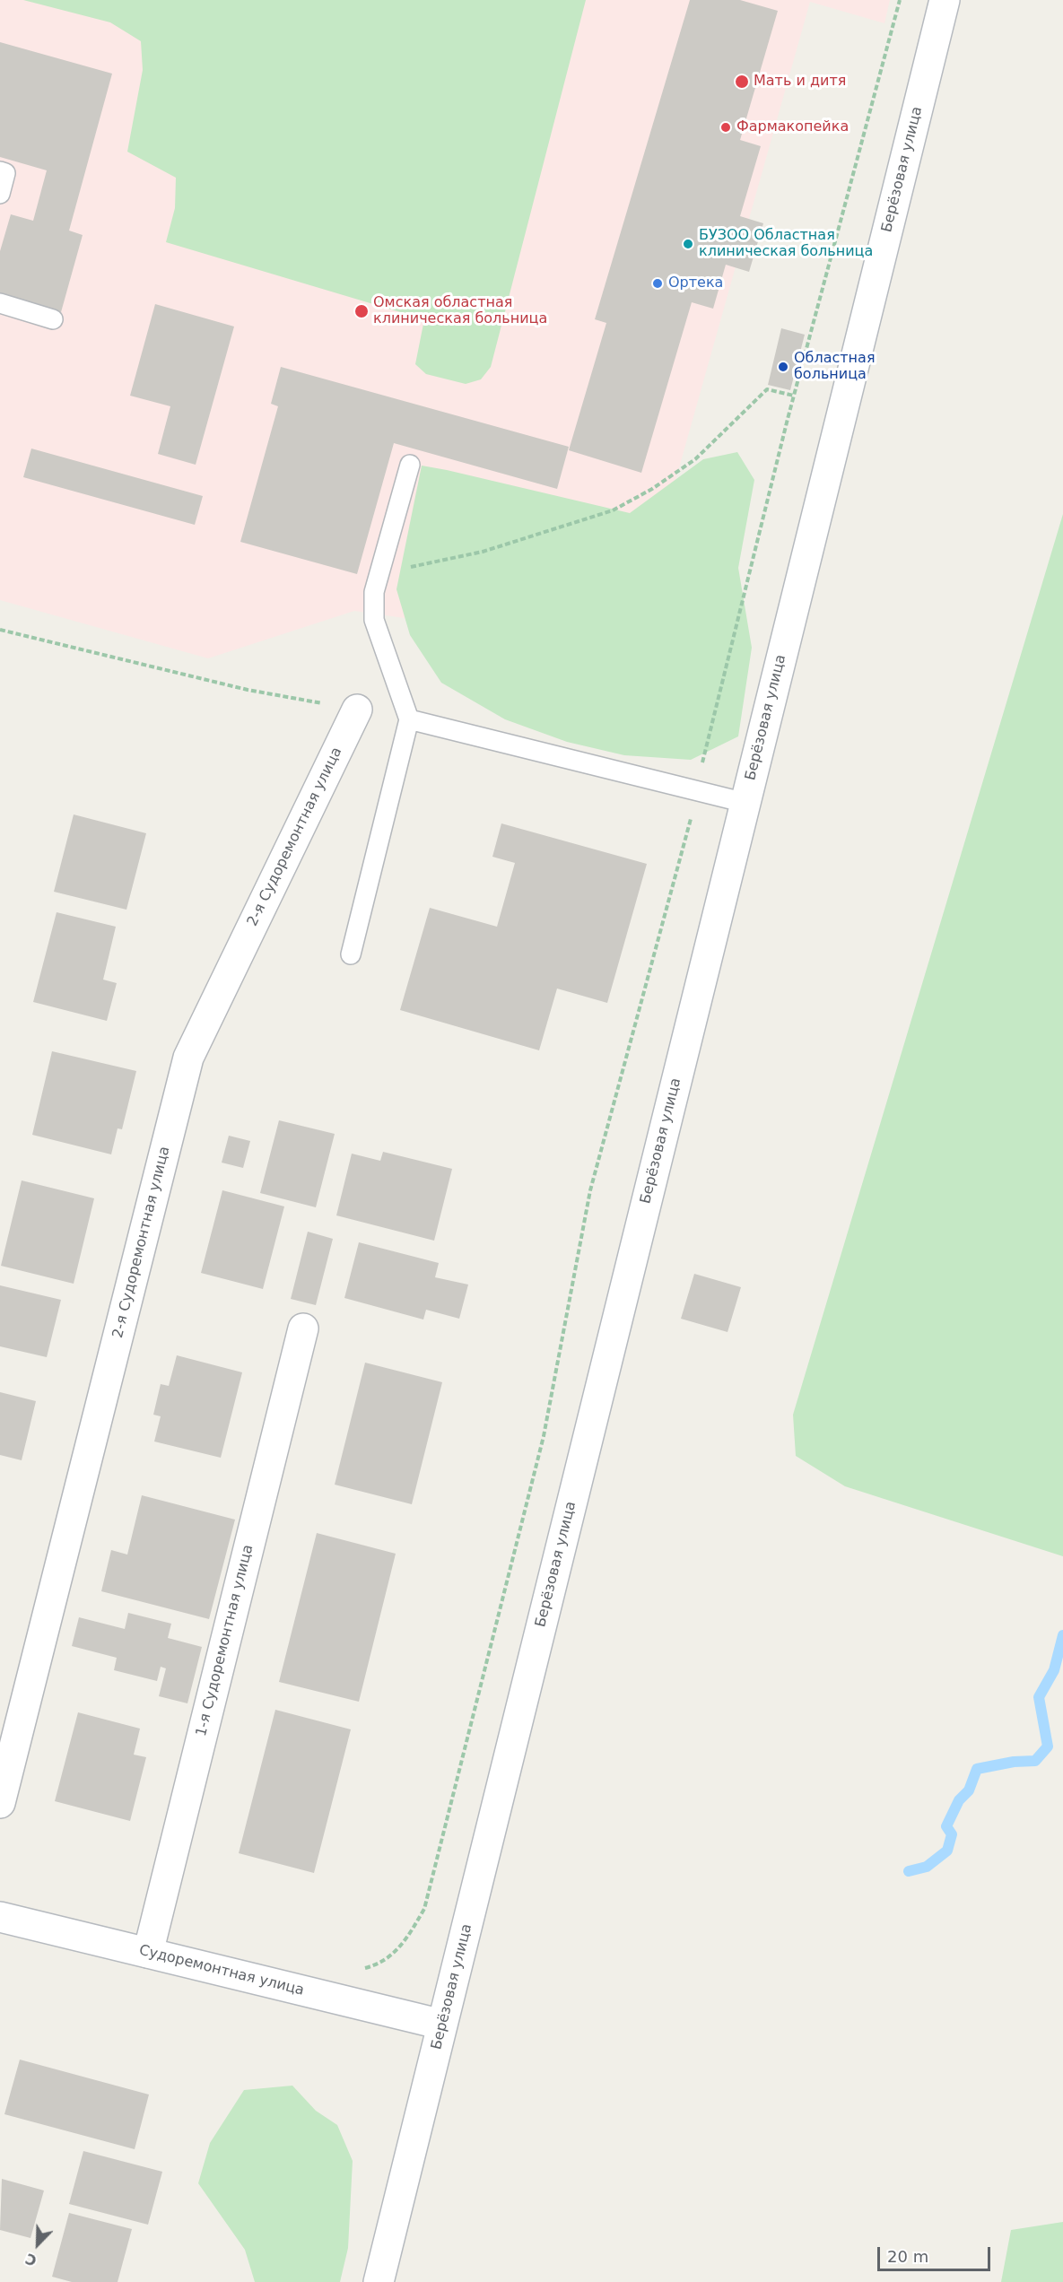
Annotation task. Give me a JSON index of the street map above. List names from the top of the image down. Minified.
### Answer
{"streets":{"main road":["Берёзовая улица","2-я Судоремонтная улица","1-я Судоремонтная улица","Судоремонтная улица"]},"crossings":[["Берёзовая улица","Судоремонтная улица"],["1-я Судоремонтная улица","Судоремонтная улица"]],"places":["Мать и дитя","Фармакопейка","БУЗОО Областная клиническая больница","Ортека","Омская областная клиническая больница","Областная больница"],"scale_bar":"20 m","north":"bottom left"}
